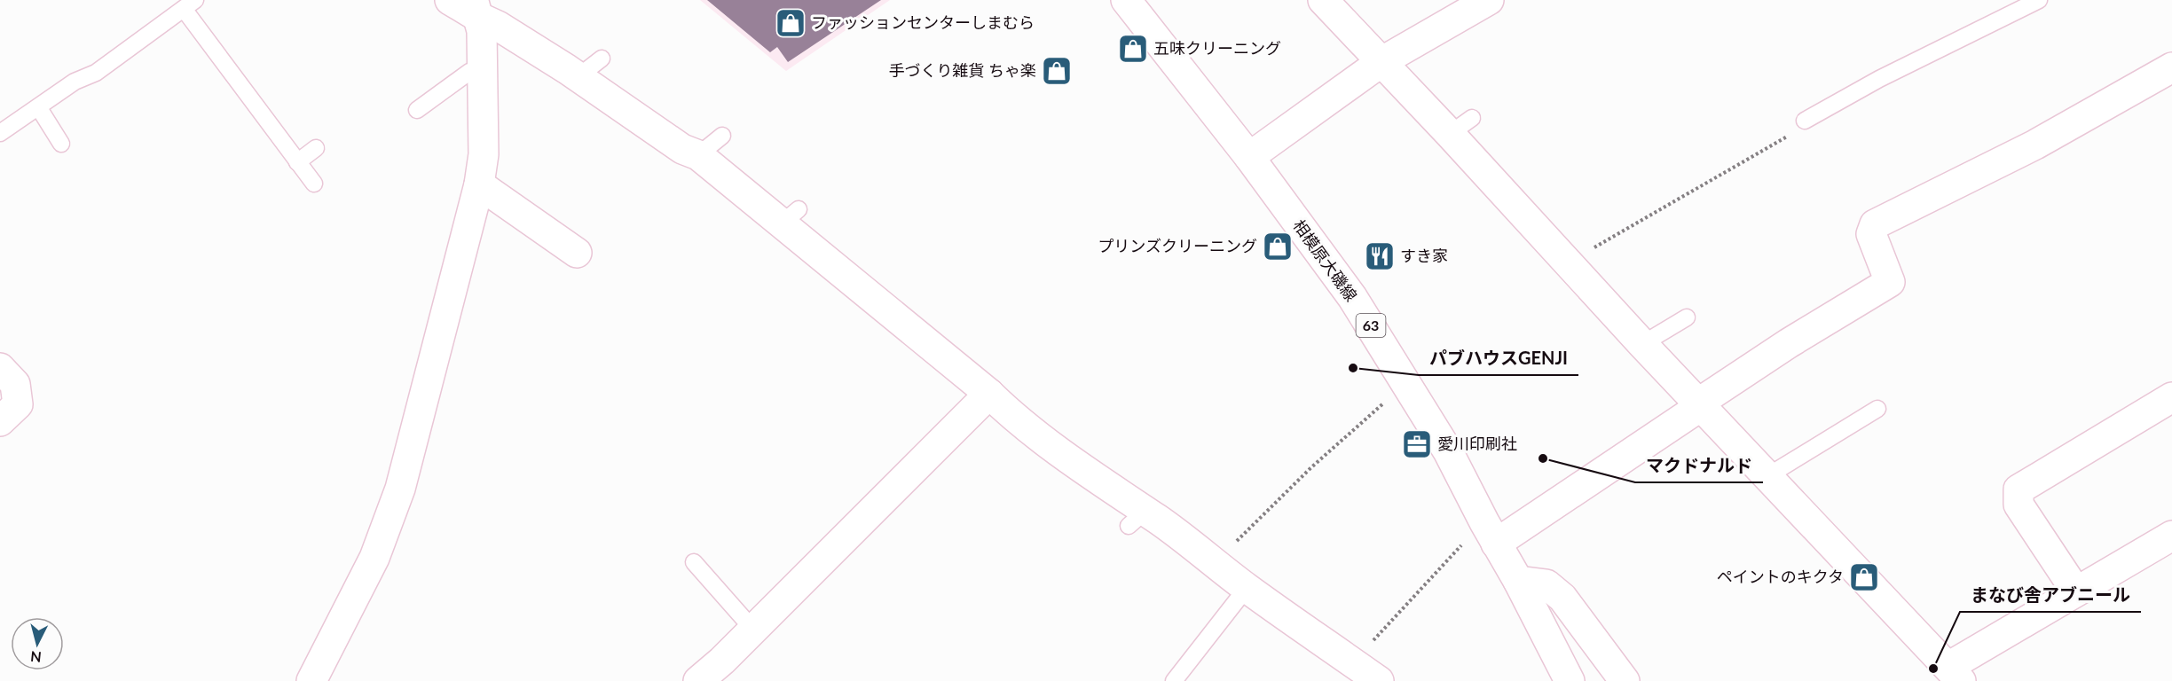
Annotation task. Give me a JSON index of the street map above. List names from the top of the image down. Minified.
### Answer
{"streets":{"street":["相模原大磯線","63"]},"places":{"shop":["ファッションセンターしまむら","五味クリーニング","手づくり雑貨 ちゃ楽","プリンズクリーニング","ペイントのキクタ"],"restaurant":["すき家"],"other":["パブハウスGENJI","マクドナルド","まなび舎アブニール"],"office":["愛川印刷社"]},"north":"bottom"}
